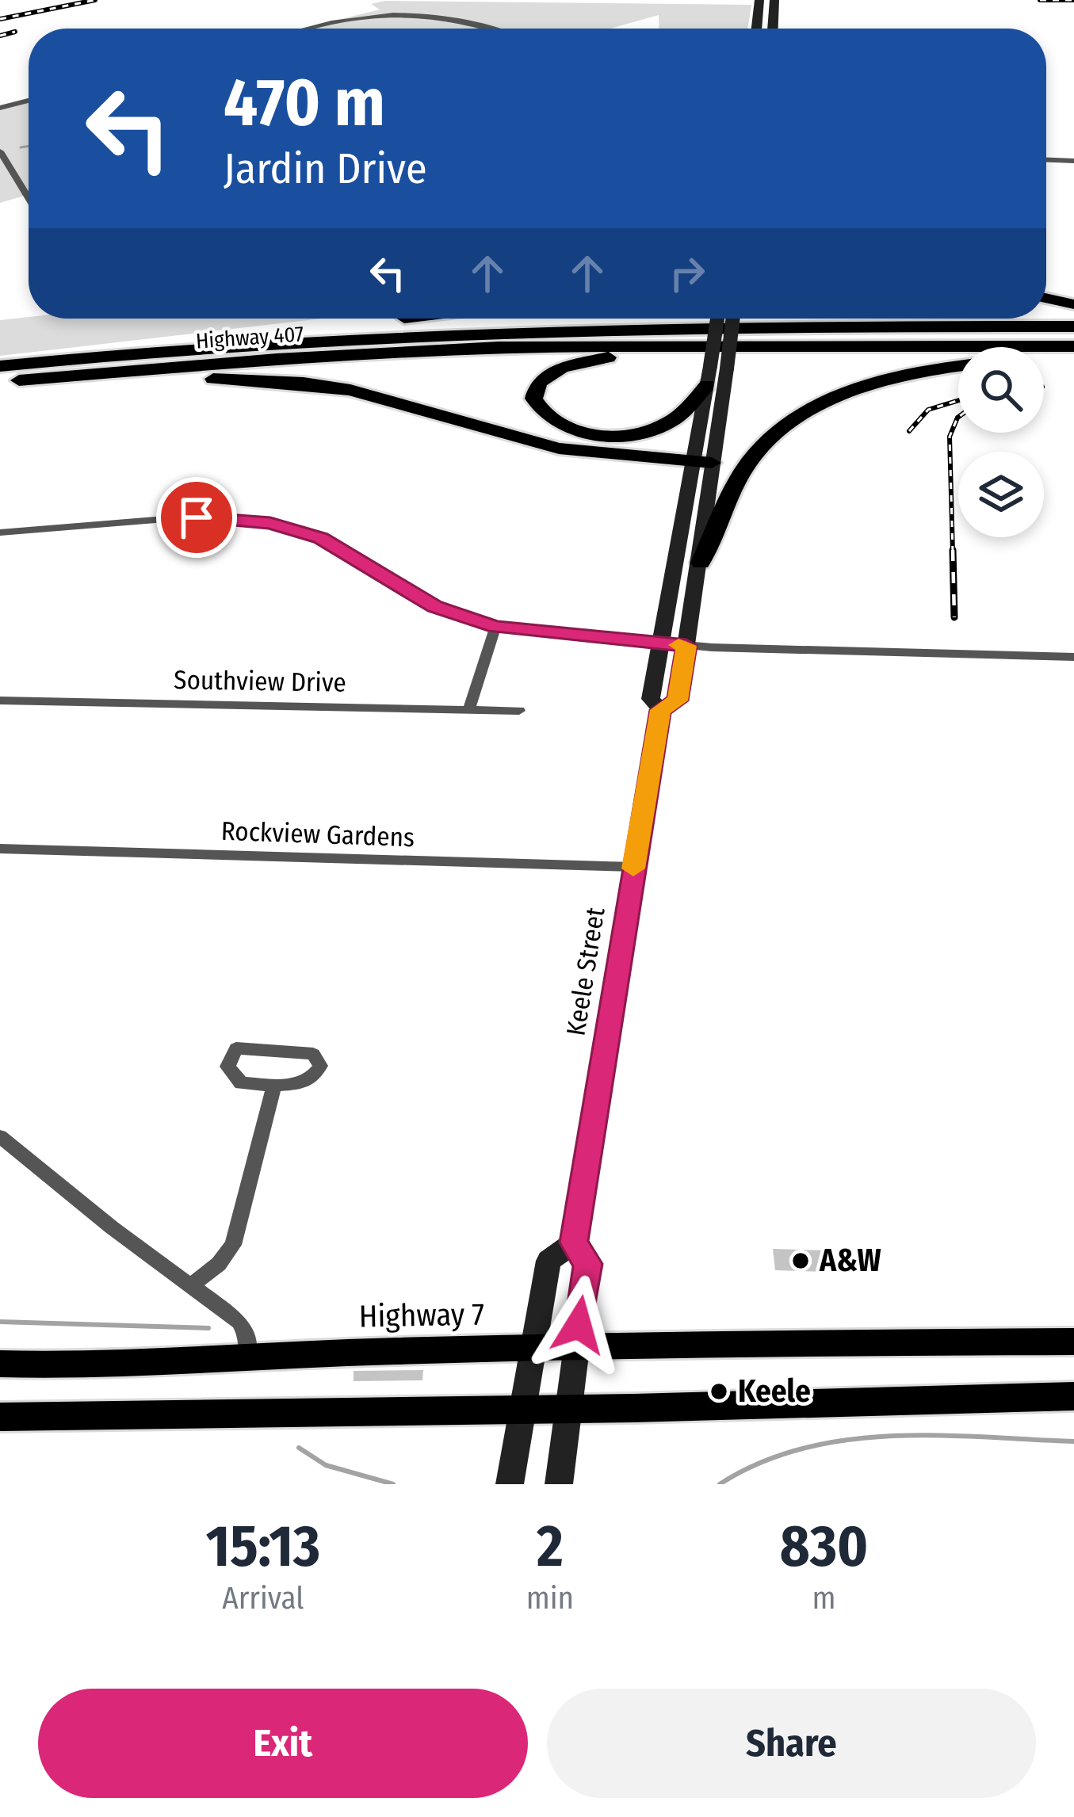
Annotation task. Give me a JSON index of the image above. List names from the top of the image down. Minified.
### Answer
{"streets":{"highway":["Highway 407"],"main road":["Keele Street","Highway 7"],"street":["Southview Drive","Rockview Gardens"]},"crossings":[["Rockview Gardens","Keele Street"],["Keele Street","Highway 7"]],"places":["A&W","Keele"],"page":{"turn":["470 m","Jardin Drive"],"eta":["15:13","Arrival","2","min","830","m"],"buttons":["Exit","Share"]}}
